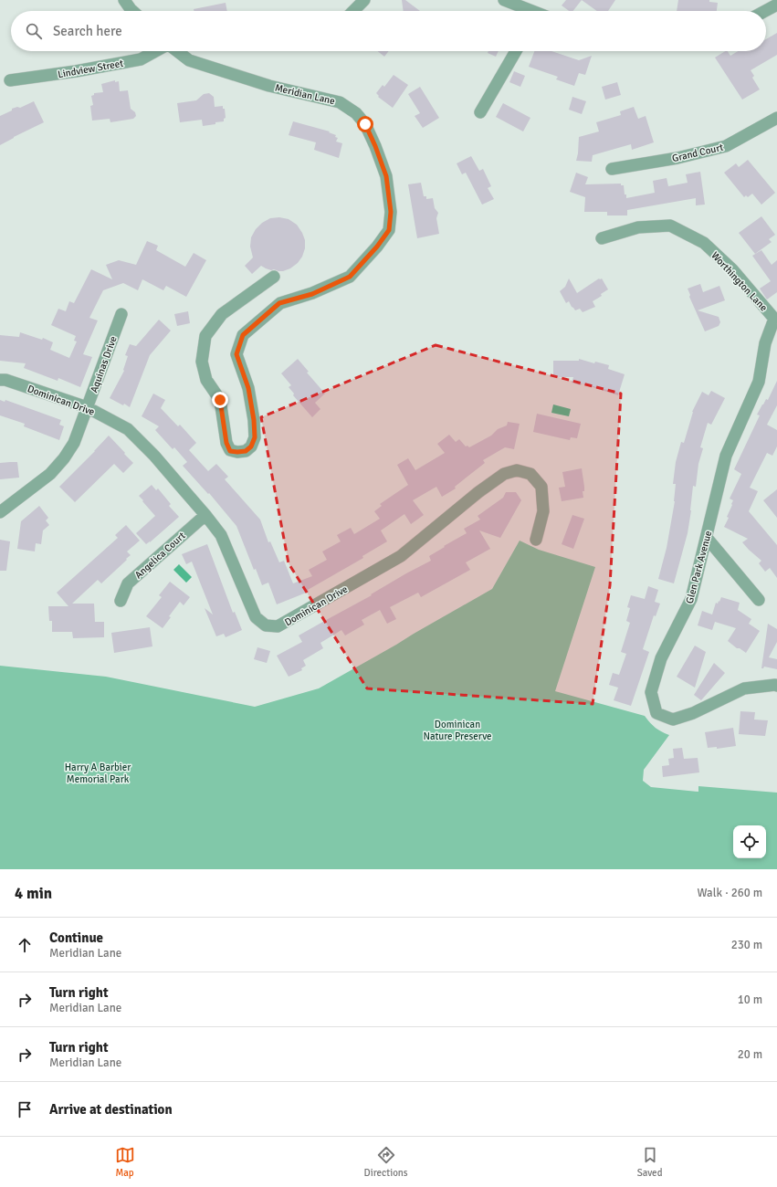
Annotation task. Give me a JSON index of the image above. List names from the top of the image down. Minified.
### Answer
{"streets":{"street":["Lindview Street","Meridian Lane","Grand Court","Worthington Lane","Aquinas Drive","Dominican Drive","Angelica Court","Glen Park Avenue"]},"crossings":[["Worthington Lane","Glen Park Avenue"],["Aquinas Drive","Dominican Drive"],["Dominican Drive","Angelica Court"]],"parks":["Dominican Nature Preserve","Harry A Barbier Memorial Park"],"page":{"search":"Search here","heading":["4 min","Walk · 260 m"],"list":[["Continue","Meridian Lane","230 m"],["Turn right","Meridian Lane","10 m"],["Turn right","Meridian Lane","20 m"],"Arrive at destination"],"nav":["Map","Directions","Saved"]}}
